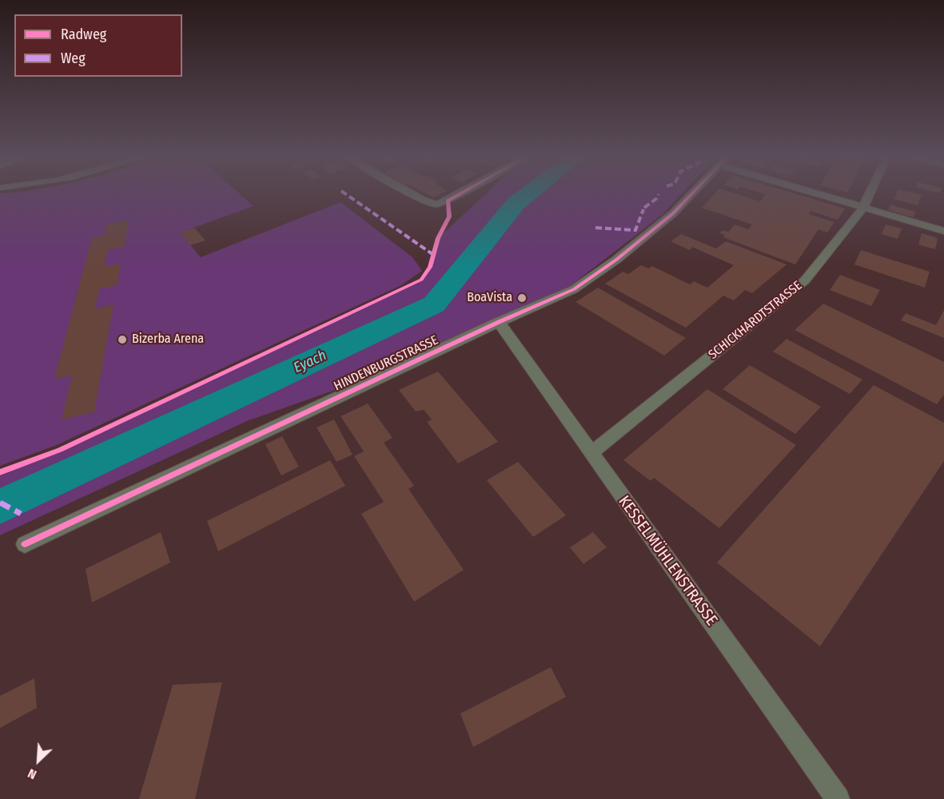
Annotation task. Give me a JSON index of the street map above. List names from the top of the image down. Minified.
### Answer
{"streets":{"street":["SCHICKHARDTSTRASSE","HINDENBURGSTRASSE","KESSELMÜHLENSTRASSE"]},"crossings":[["SCHICKHARDTSTRASSE","KESSELMÜHLENSTRASSE"],["HINDENBURGSTRASSE","KESSELMÜHLENSTRASSE"]],"water":["Eyach"],"places":["BoaVista","Bizerba Arena"],"legend":["Radweg","Weg"],"north":"bottom left"}
